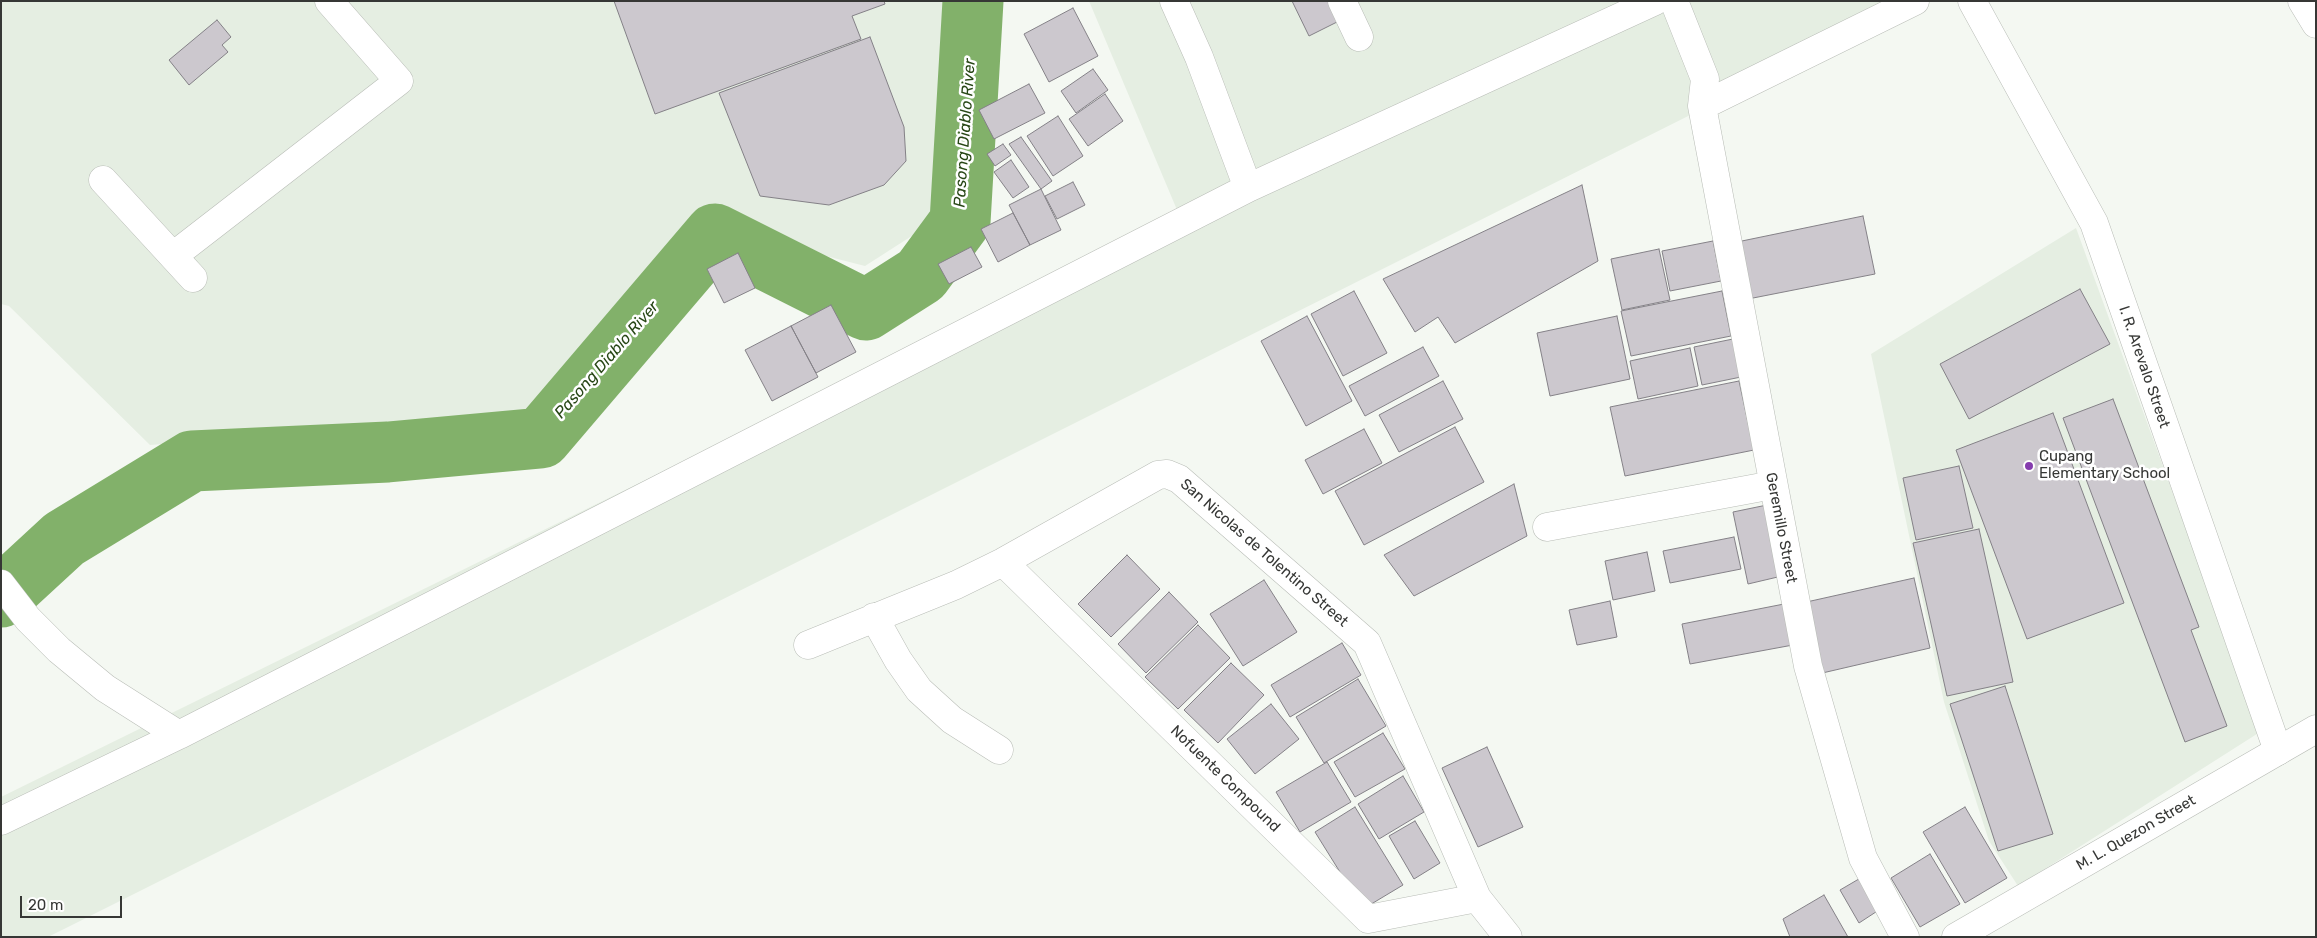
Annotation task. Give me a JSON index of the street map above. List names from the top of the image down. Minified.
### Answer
{"streets":{"street":["I. R. Arevalo Street","Geremillo Street","San Nicolas de Tolentino Street","Nofuente Compound","M. L. Quezon Street"]},"crossings":[["I. R. Arevalo Street","M. L. Quezon Street"],["San Nicolas de Tolentino Street","Nofuente Compound"]],"water":["Pasong Diablo River"],"places":["Cupang Elementary School"],"scale_bar":"20 m"}
